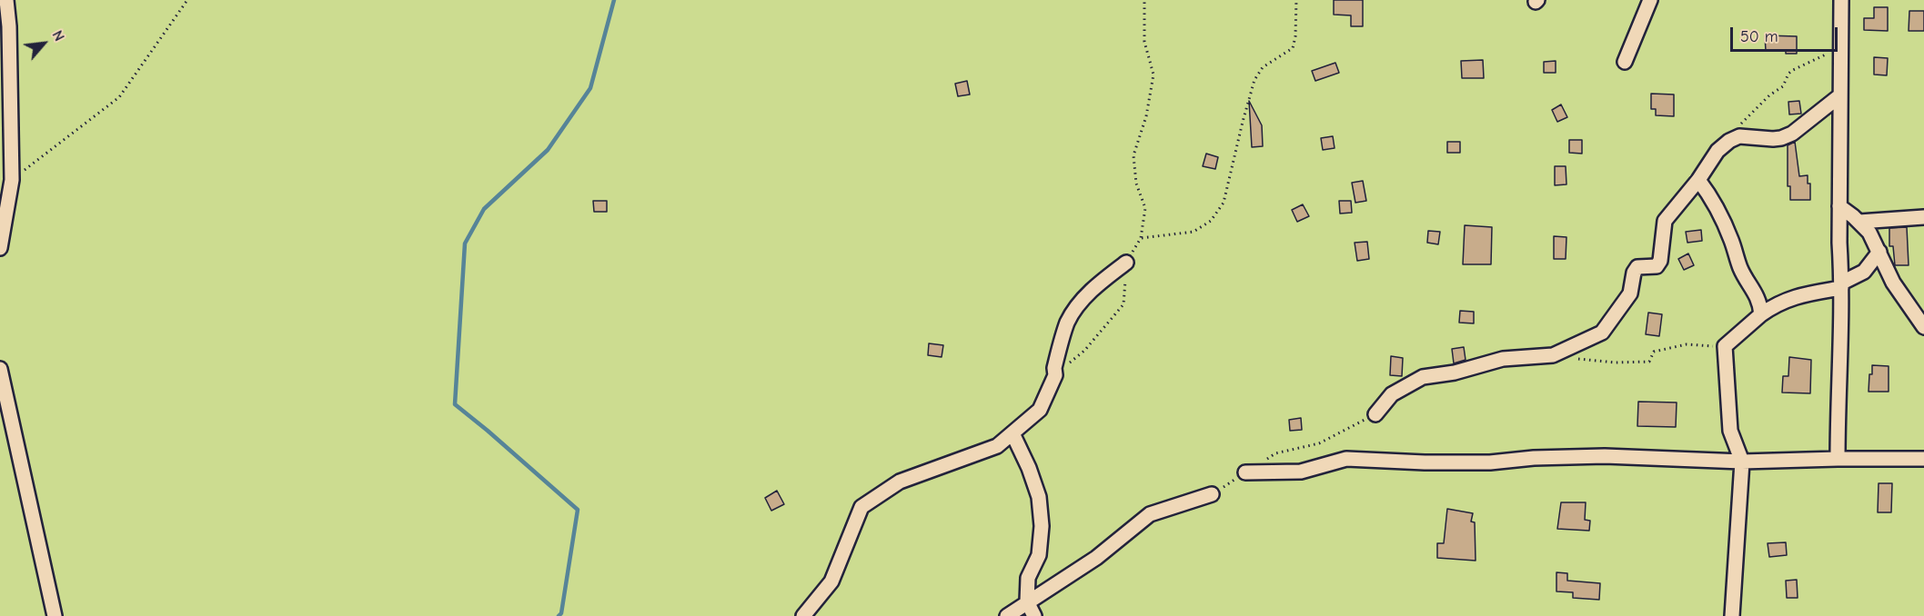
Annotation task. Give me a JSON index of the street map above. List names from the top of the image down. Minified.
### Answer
{"scale_bar":"50 m","north":"top right"}
